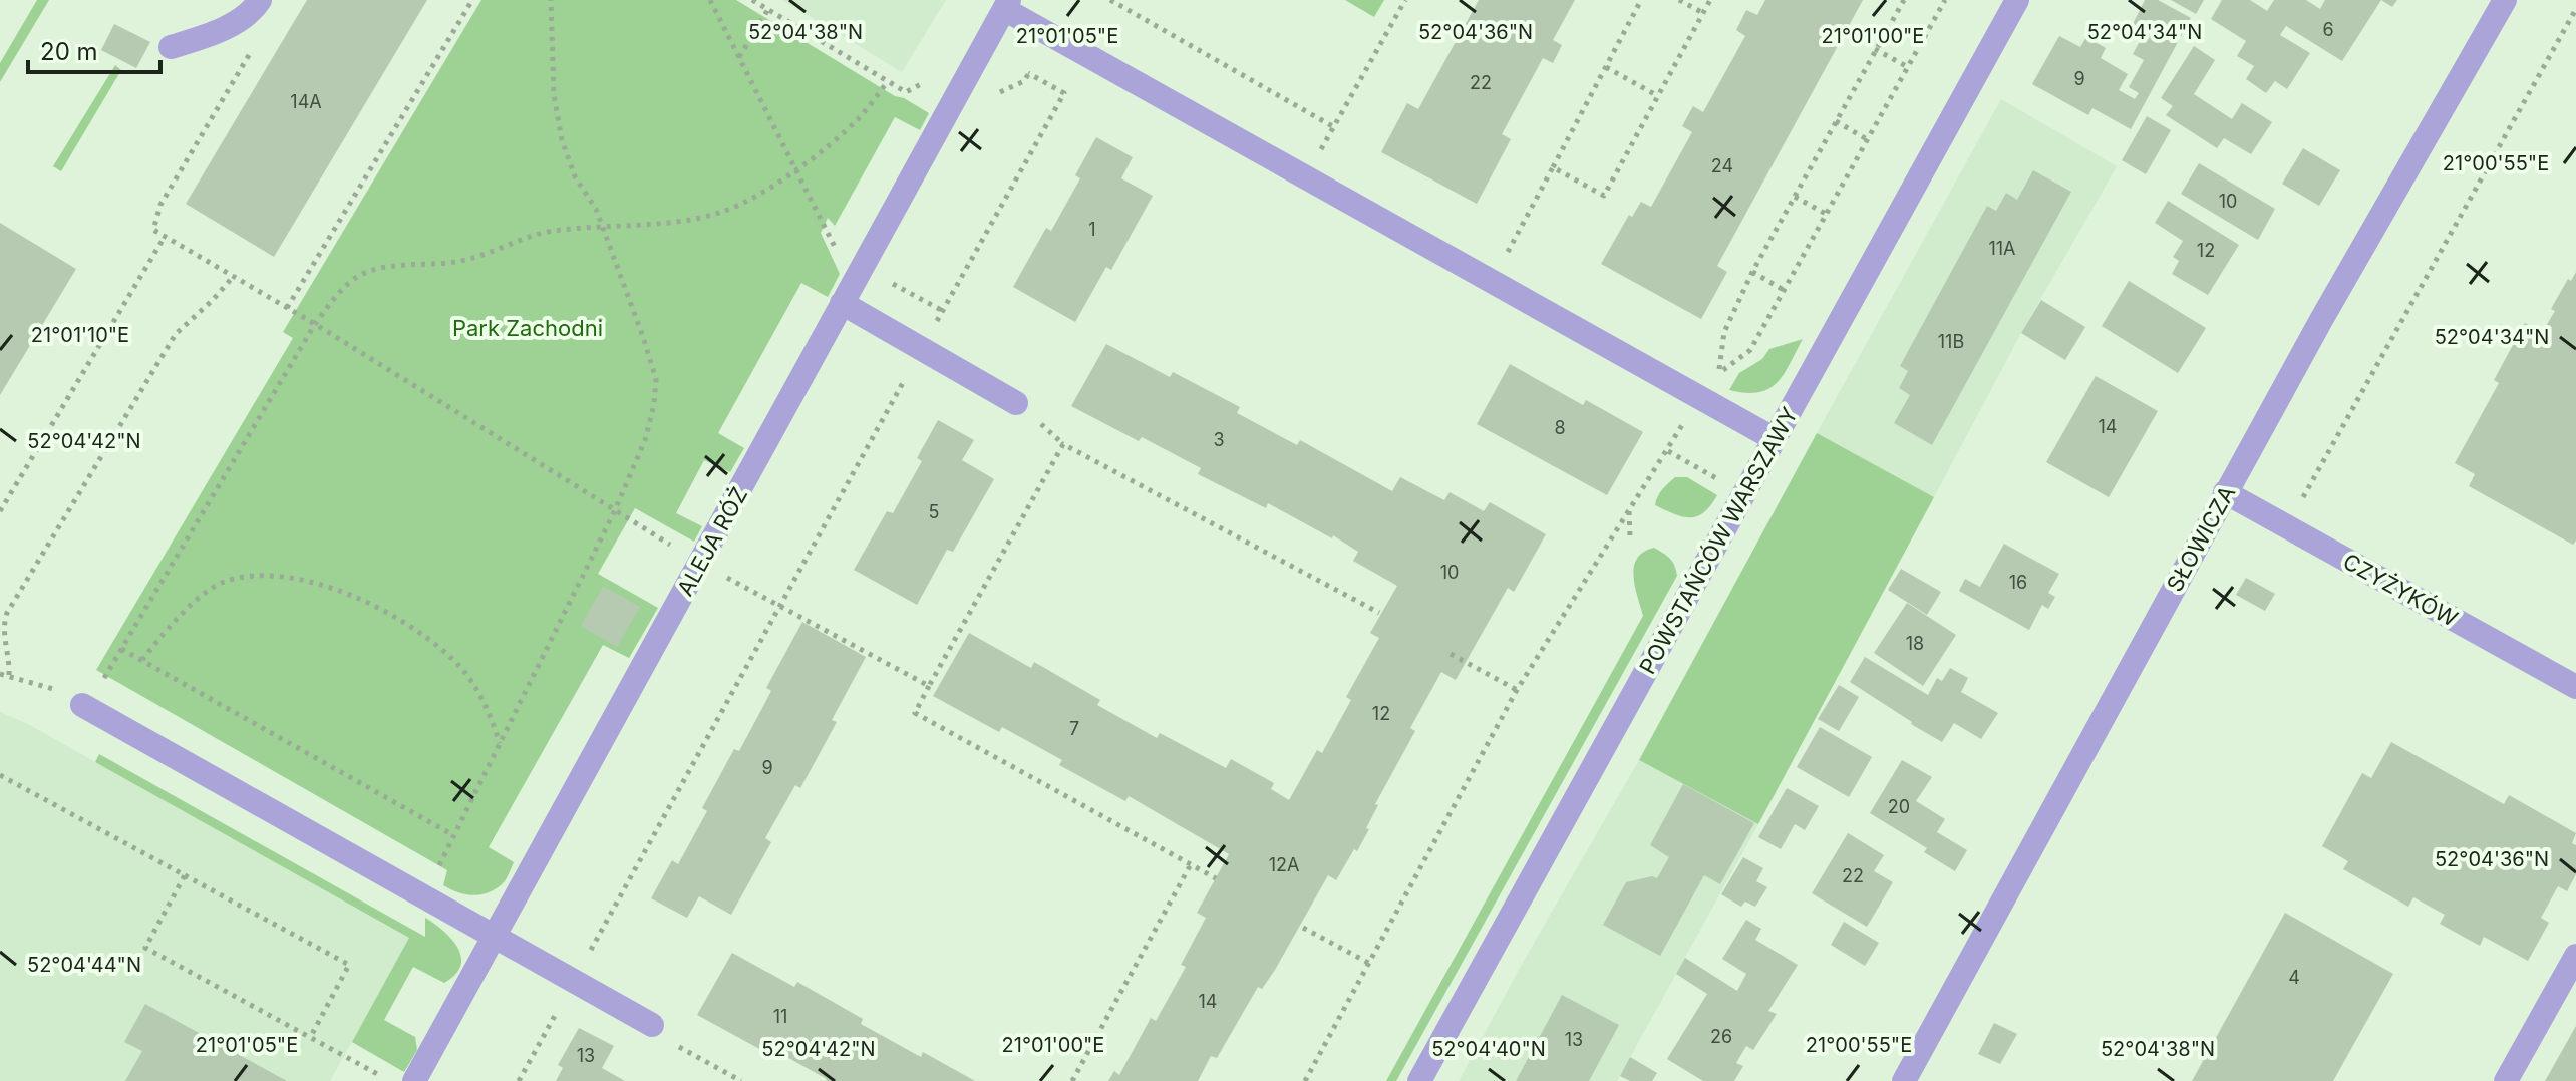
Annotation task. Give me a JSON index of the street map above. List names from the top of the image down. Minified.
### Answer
{"streets":{"street":["SŁOWICZA","POWSTAŃCÓW WARSZAWY","ALEJA RÓŻ","CZYŻYKÓW"]},"crossings":[["SŁOWICZA","CZYŻYKÓW"]],"parks":["Park Zachodni"],"house_numbers":["6","9","22","14A","24","10","1","11A","12","11B","14","8","3","5","10","16","18","12","7","9","20","12A","22","4","14","11","26","13","13"],"scale_bar":"20 m","coordinates":["52°04'38\"N","52°04'36\"N","52°04'34\"N","21°01'05\"E","21°01'00\"E","21°00'55\"E","21°01'10\"E","52°04'42\"N","52°04'44\"N","52°04'40\"N"]}
